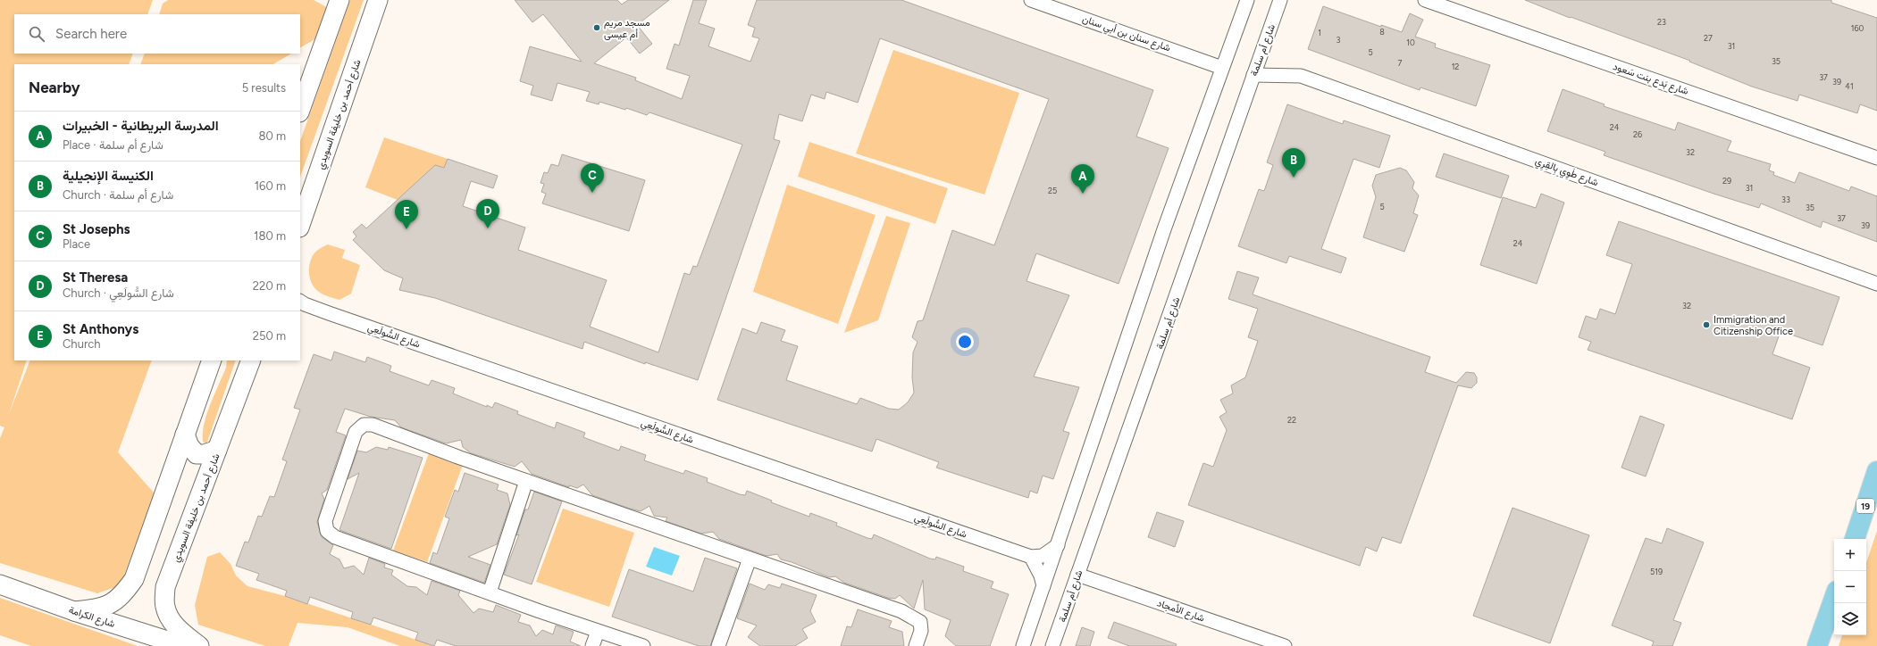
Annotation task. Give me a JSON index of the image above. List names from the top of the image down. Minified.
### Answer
{"streets":{"main road":["19"],"street":["شارع سنان بن أبي سنان","شارع أم سلمة","شارع بَدع بنت سَعود","شارع أحمد بن خليفة السويدي","شارع طَوِي بِالقِرِي","شارع السُّولَعِي","شارع الأمجاد","شارع الكرامة"]},"crossings":[["شارع أم سلمة","شارع طَوِي بِالقِرِي"],["شارع أم سلمة","شارع الأمجاد"]],"places":["مسجد مريم أم عيسى","Immigration and Citizenship Office"],"house_numbers":["23","160","8","1","27","3","10","31","5","35","7","12","37","39","41","24","26","32","29","31","25","33","5","35","37","39","24","32","22","519"],"page":{"search":"Search here","heading":["Nearby","5 results"],"list":[{"mark":"A","name":"المدرسة البريطانية - الخبيرات","note":"Place · شارع أم سلمة","value":"80 m"},{"mark":"B","name":"الكنيسة الإنجيلية","note":"Church · شارع أم سلمة","value":"160 m"},{"mark":"C","name":"St Josephs","note":"Place","value":"180 m"},{"mark":"D","name":"St Theresa","note":"Church · شارع السُّولَعِي","value":"220 m"},{"mark":"E","name":"St Anthonys","note":"Church","value":"250 m"}],"pins":["B","C","A","D","E"],"map_buttons":["+","−"]}}
